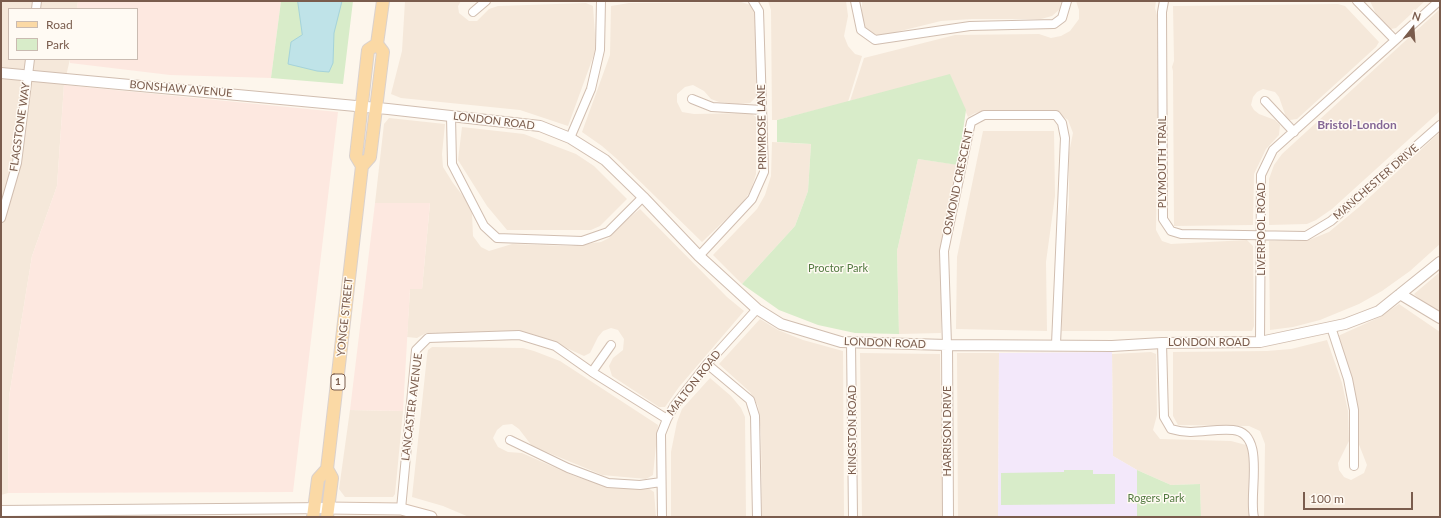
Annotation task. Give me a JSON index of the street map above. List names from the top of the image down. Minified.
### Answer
{"streets":{"main road":["YONGE STREET","1"],"street":["BONSHAW AVENUE","LONDON ROAD","FLAGSTONE WAY","PRIMROSE LANE","PLYMOUTH TRAIL","OSMOND CRESCENT","MANCHESTER DRIVE","LIVERPOOL ROAD","MALTON ROAD","LANCASTER AVENUE","KINGSTON ROAD","HARRISON DRIVE"]},"crossings":[["BONSHAW AVENUE","LONDON ROAD"],["BONSHAW AVENUE","FLAGSTONE WAY"],["BONSHAW AVENUE","YONGE STREET"],["LONDON ROAD","PRIMROSE LANE"],["LONDON ROAD","OSMOND CRESCENT"],["LONDON ROAD","LIVERPOOL ROAD"],["LONDON ROAD","YONGE STREET"],["LONDON ROAD","MALTON ROAD"],["LONDON ROAD","KINGSTON ROAD"],["LONDON ROAD","HARRISON DRIVE"],["PLYMOUTH TRAIL","MANCHESTER DRIVE"],["PLYMOUTH TRAIL","LIVERPOOL ROAD"],["OSMOND CRESCENT","HARRISON DRIVE"],["MANCHESTER DRIVE","LIVERPOOL ROAD"],["MALTON ROAD","LANCASTER AVENUE"]],"districts":["Bristol-London"],"parks":["Proctor Park","Rogers Park"],"legend":["Road","Park"],"scale_bar":"100 m","north":"top"}
